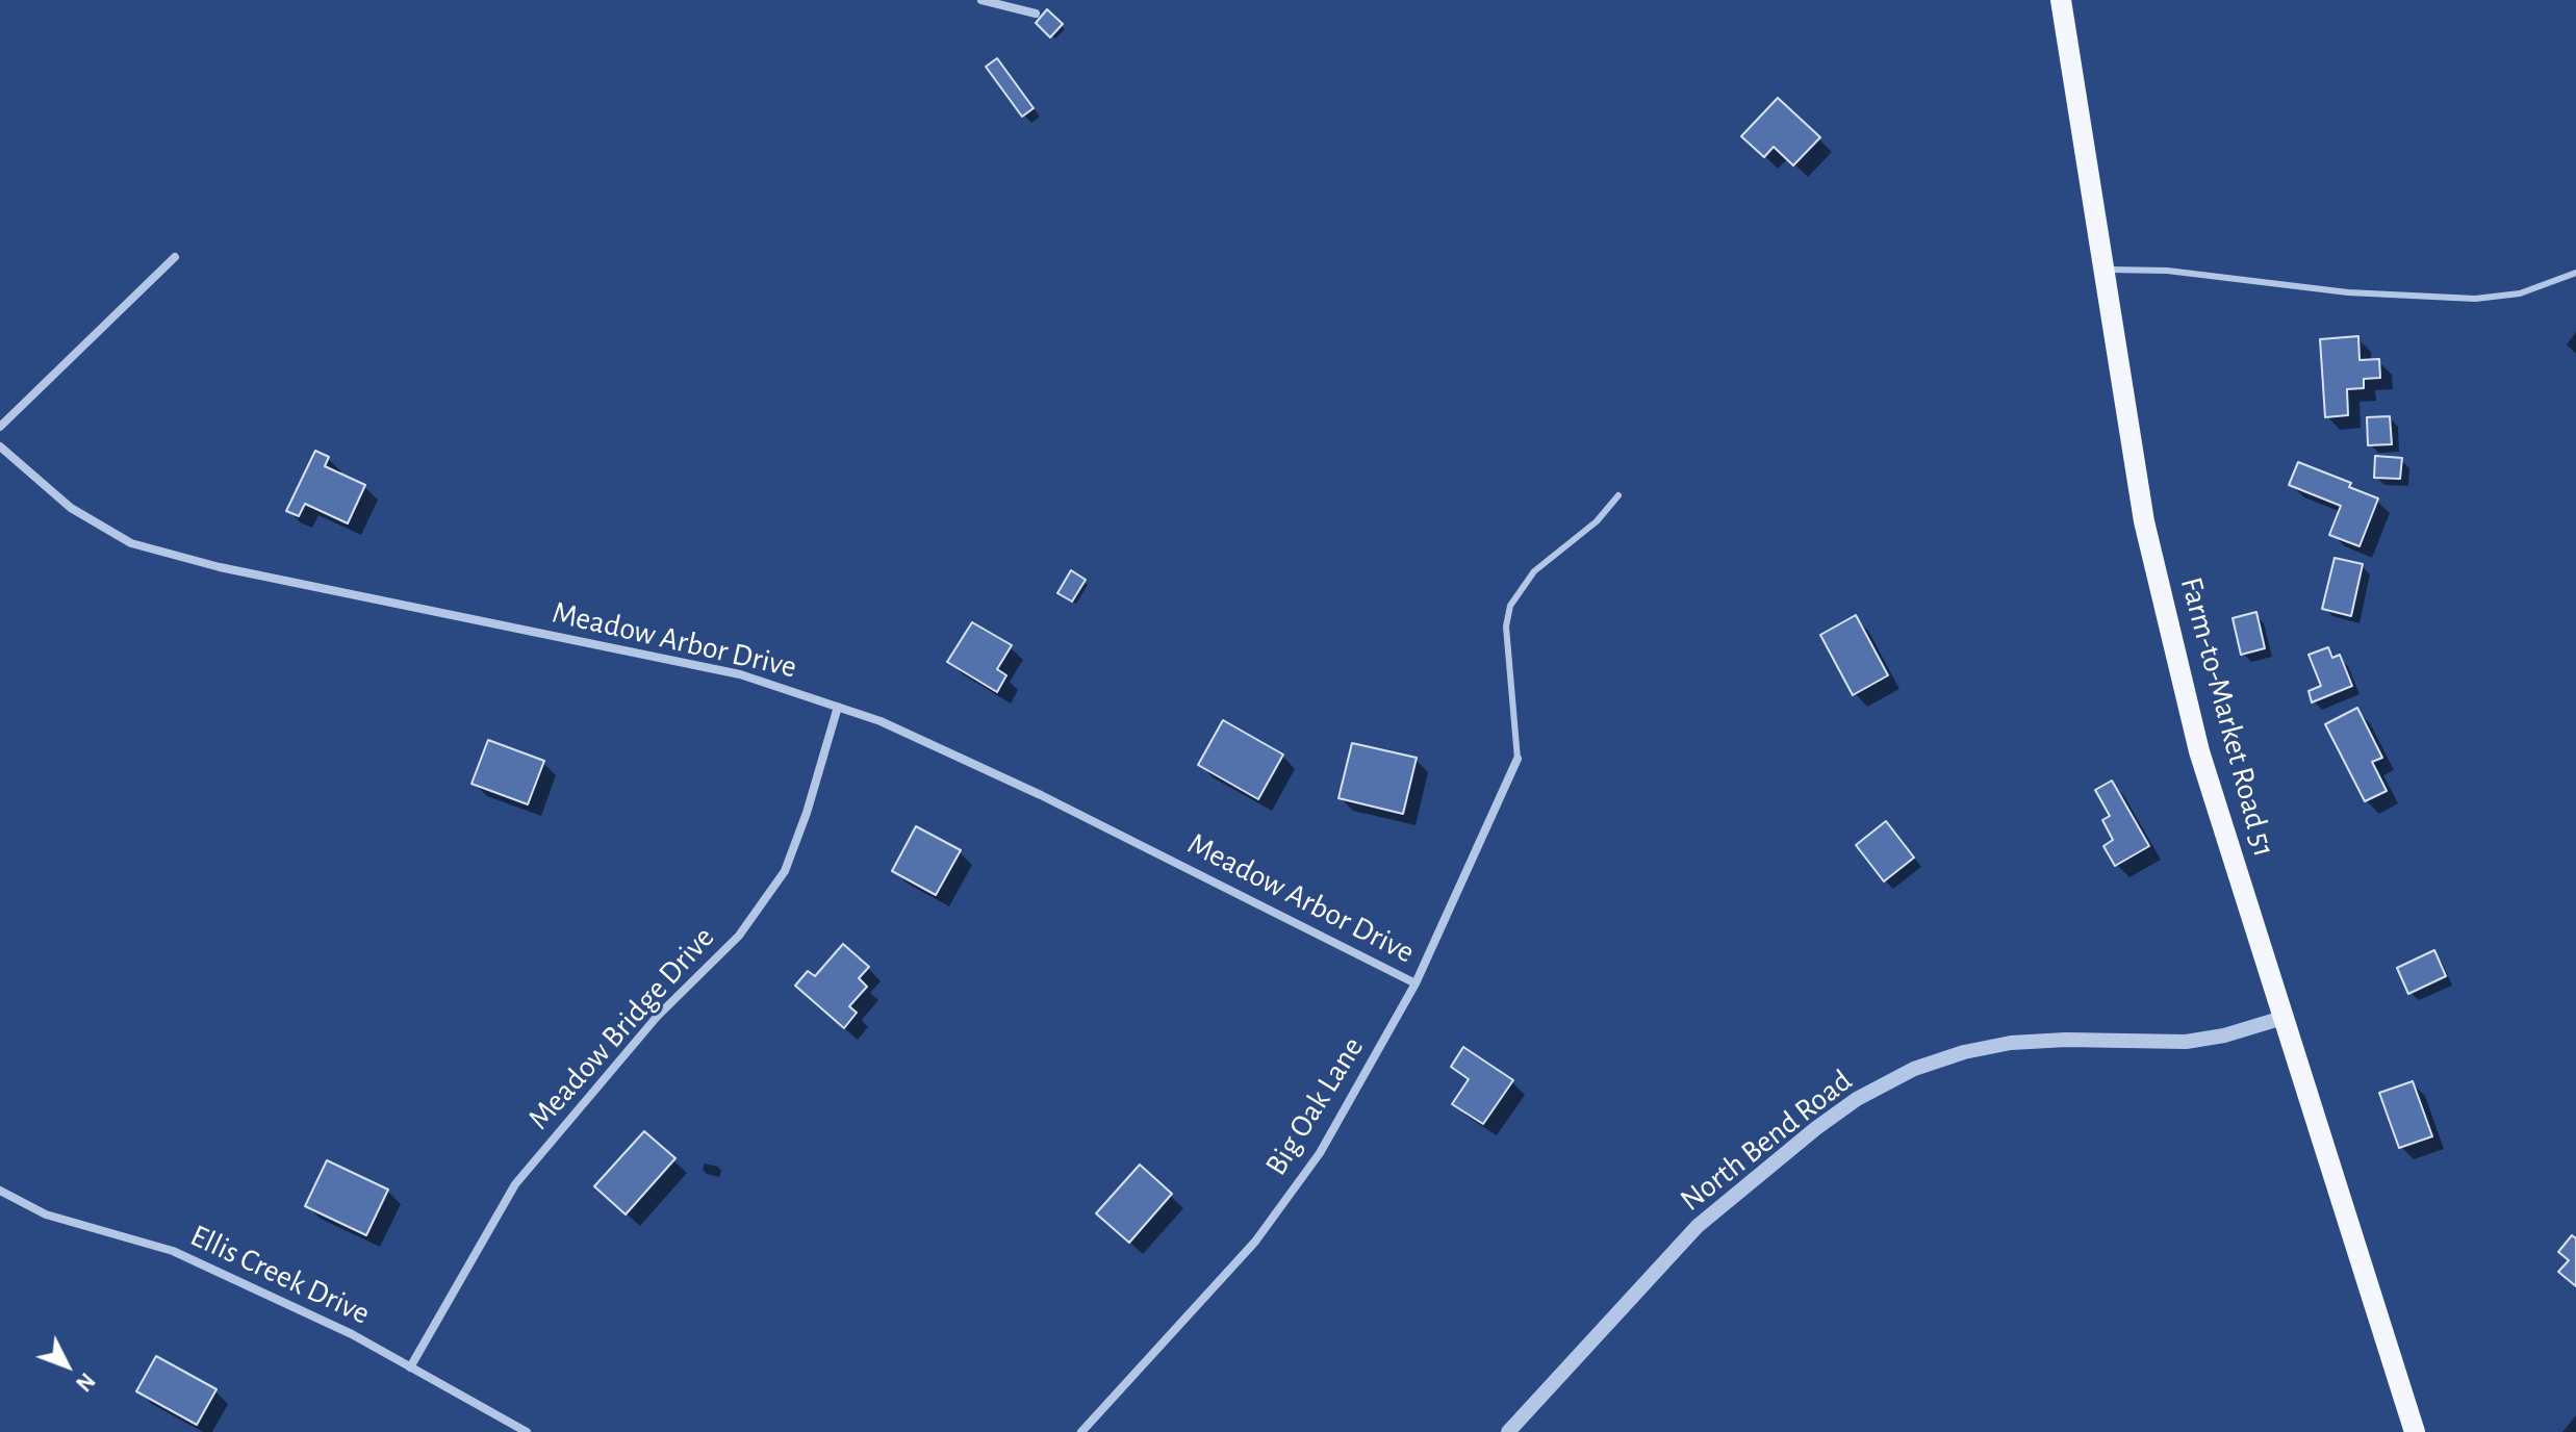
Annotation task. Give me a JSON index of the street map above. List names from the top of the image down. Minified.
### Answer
{"streets":{"main road":["Farm-to-Market Road 51"],"street":["Meadow Arbor Drive","Meadow Bridge Drive","Big Oak Lane","North Bend Road","Ellis Creek Drive"]},"crossings":[["Meadow Arbor Drive","Meadow Bridge Drive"],["Meadow Arbor Drive","Big Oak Lane"],["Farm-to-Market Road 51","North Bend Road"],["Meadow Bridge Drive","Ellis Creek Drive"]],"north":"bottom right"}
